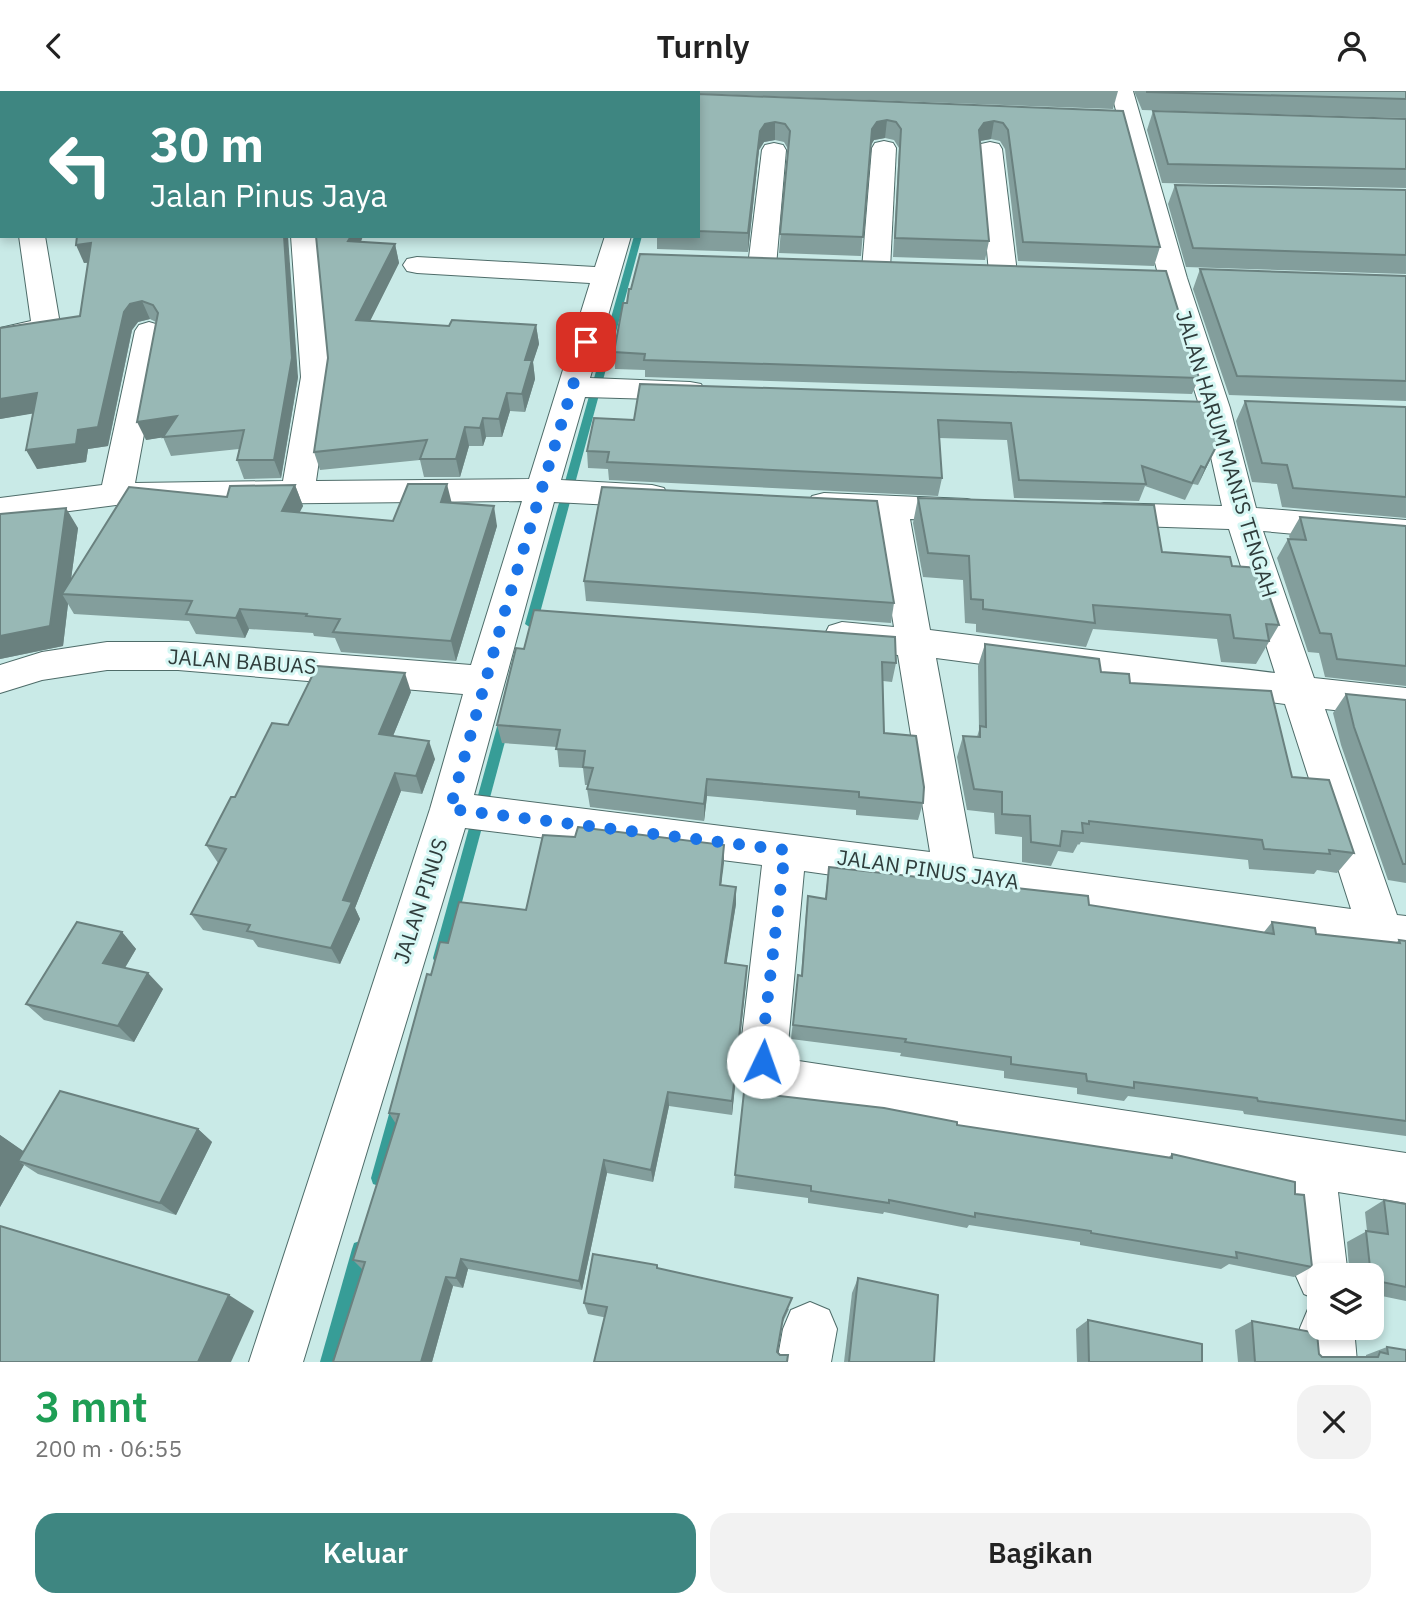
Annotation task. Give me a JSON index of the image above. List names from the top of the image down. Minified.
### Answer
{"streets":{"street":["JALAN HARUM MANIS TENGAH","JALAN BABUAS","JALAN PINUS JAYA","JALAN PINUS"]},"crossings":[["JALAN HARUM MANIS TENGAH","JALAN PINUS JAYA"],["JALAN BABUAS","JALAN PINUS"],["JALAN PINUS JAYA","JALAN PINUS"]],"page":{"header":"Turnly","turn":["30 m","Jalan Pinus Jaya"],"heading":["3 mnt","200 m · 06:55"],"buttons":["Keluar","Bagikan"]}}
